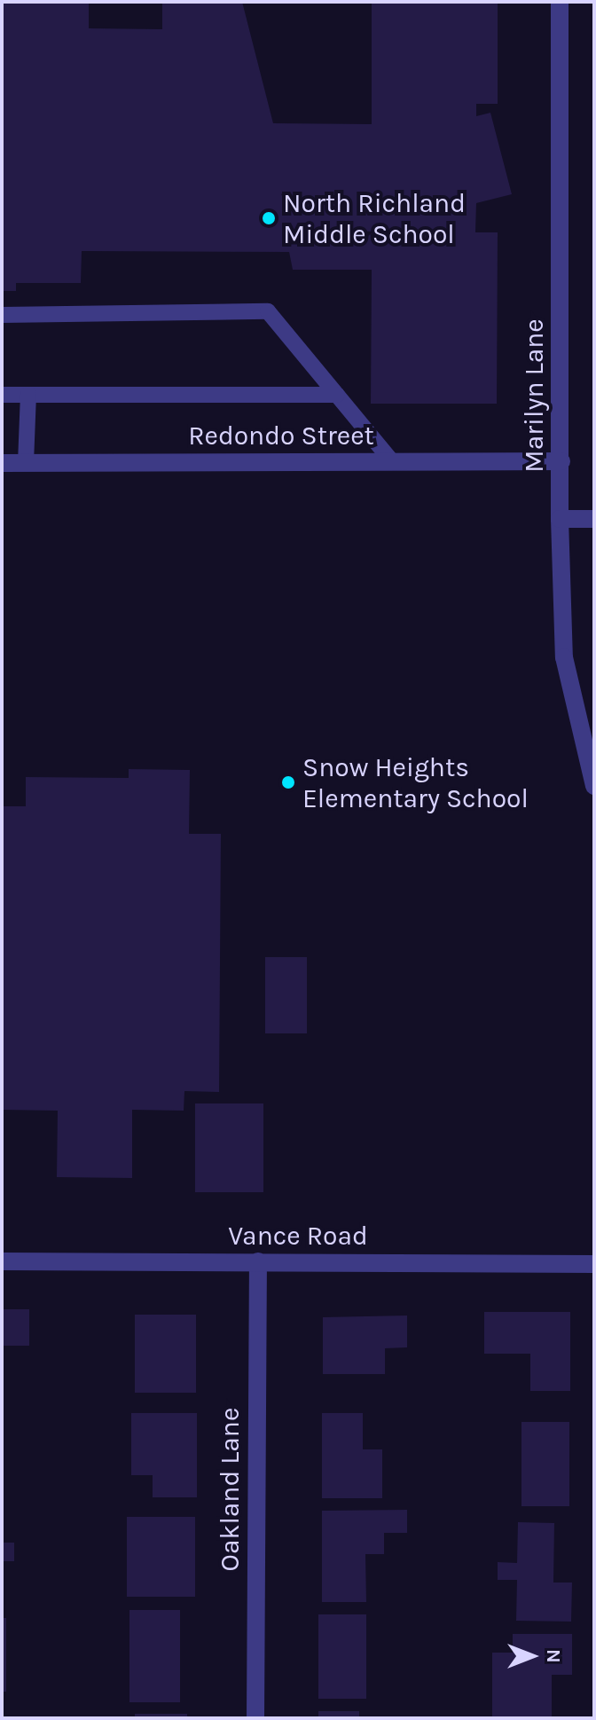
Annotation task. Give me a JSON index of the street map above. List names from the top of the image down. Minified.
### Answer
{"streets":{"street":["Marilyn Lane","Redondo Street","Vance Road","Oakland Lane"]},"crossings":[["Marilyn Lane","Redondo Street"],["Vance Road","Oakland Lane"]],"places":["North Richland Middle School","Snow Heights Elementary School"],"north":"right"}
